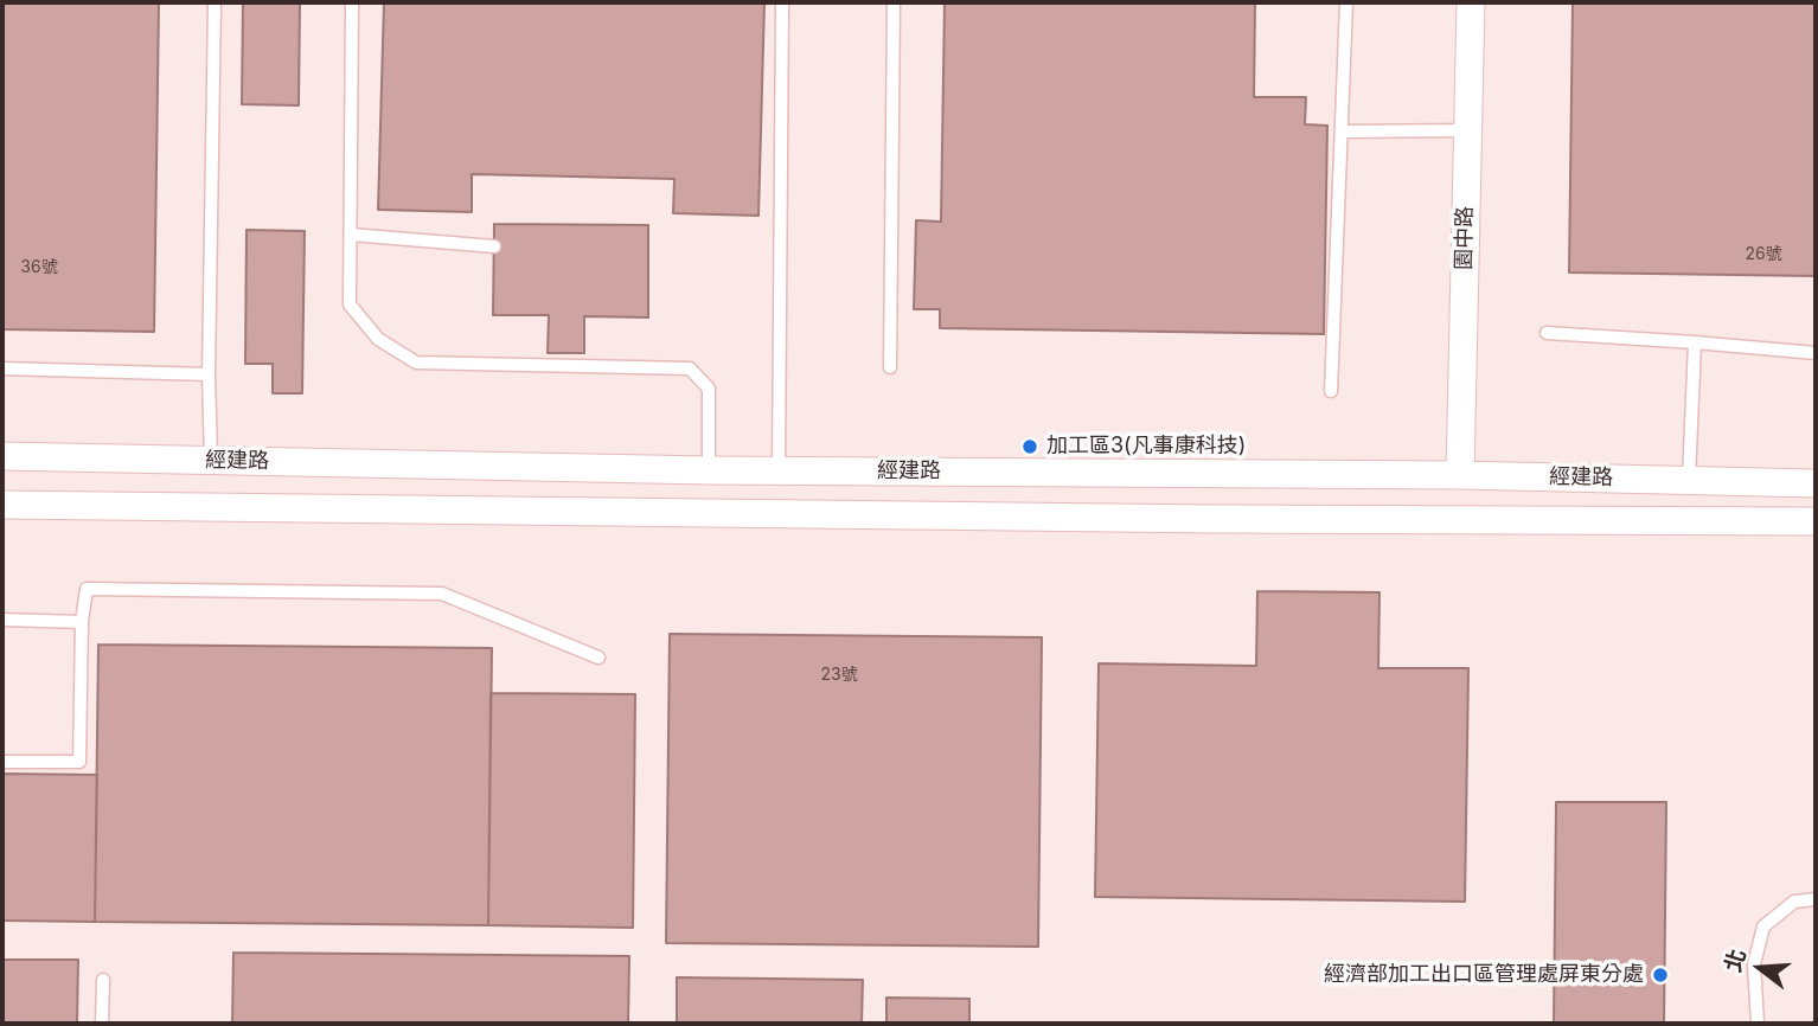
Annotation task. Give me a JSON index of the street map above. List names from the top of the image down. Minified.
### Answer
{"streets":{"street":["園中路","經建路"]},"crossings":[["園中路","經建路"]],"places":["加工區3(凡事康科技)","經濟部加工出口區管理處屏東分處"],"house_numbers":["26號","36號","23號"],"north":"left"}
